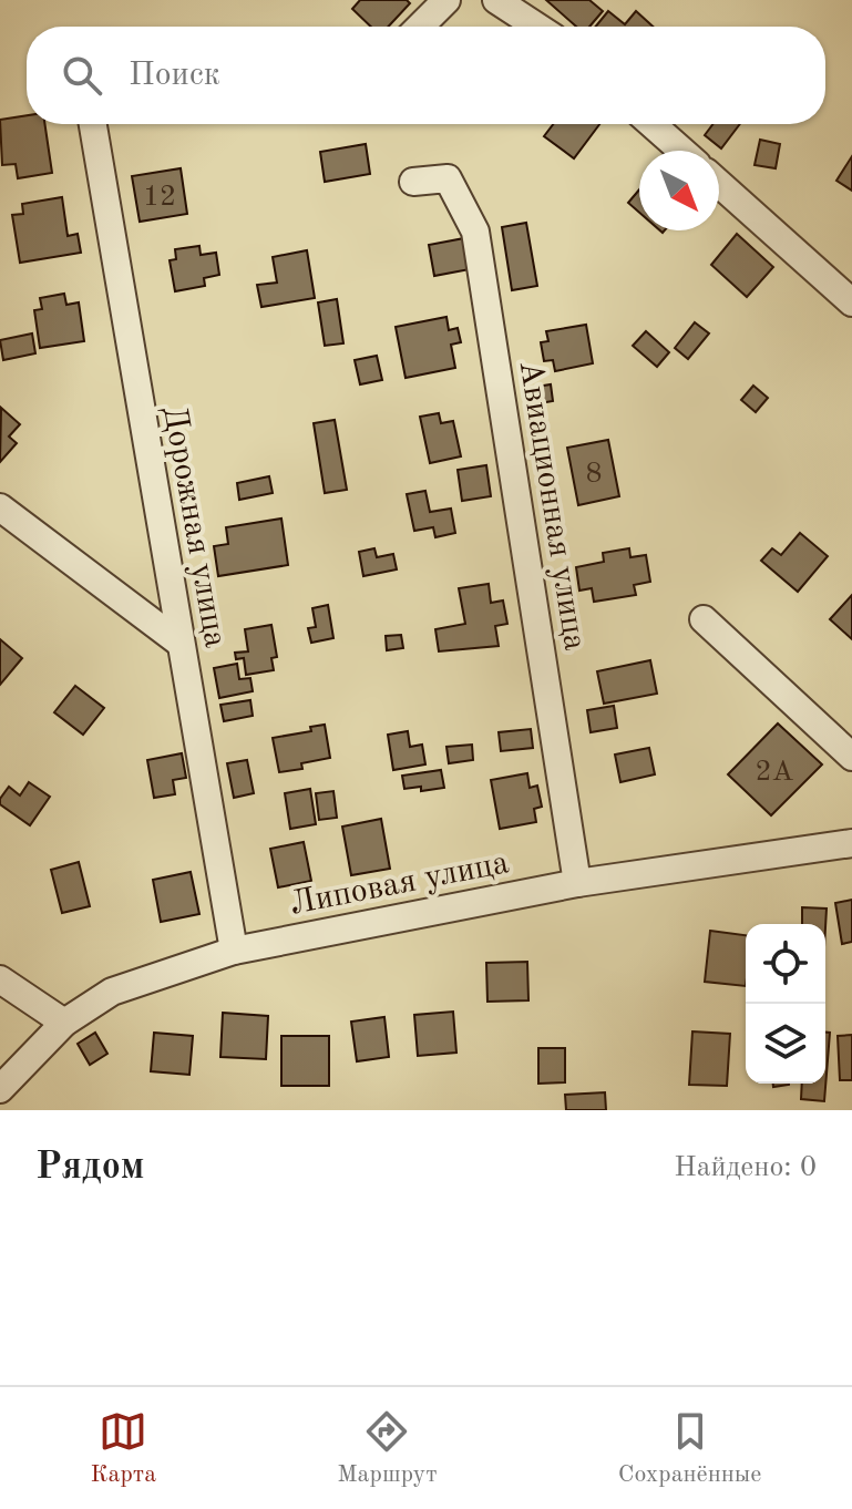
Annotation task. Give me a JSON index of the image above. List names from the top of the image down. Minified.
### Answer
{"streets":{"street":["Авиационная улица","Дорожная улица","Липовая улица"]},"crossings":[["Авиационная улица","Липовая улица"],["Дорожная улица","Липовая улица"]],"house_numbers":["12","8","2А"],"north":"bottom right","page":{"search":"Поиск","heading":["Рядом","Найдено: 0"],"nav":["Карта","Маршрут","Сохранённые"]}}
